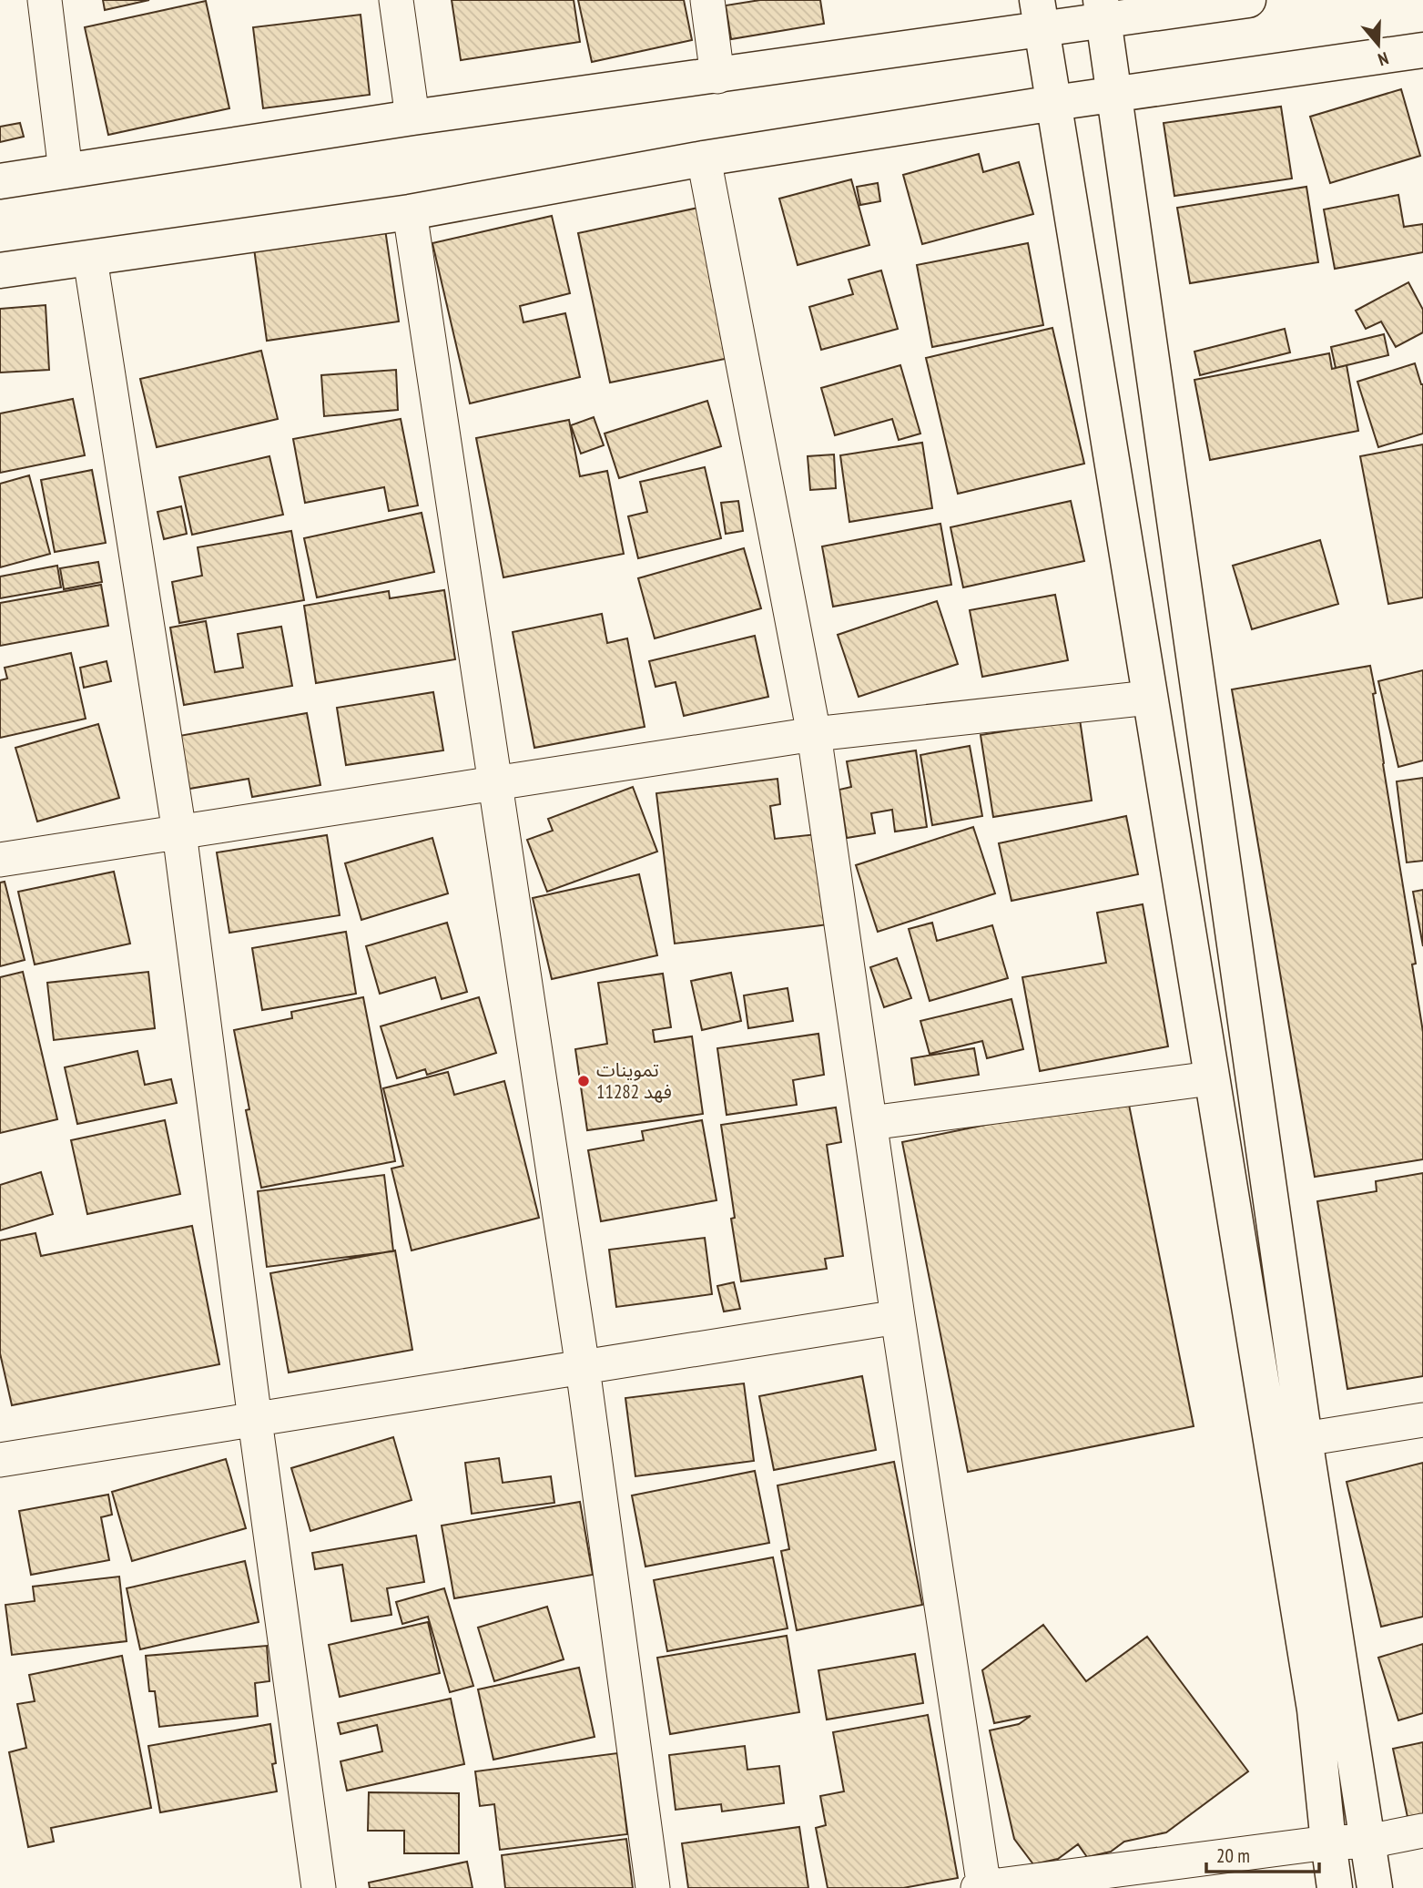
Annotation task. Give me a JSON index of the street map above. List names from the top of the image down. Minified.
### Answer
{"places":["تموينات فهد 11282"],"scale_bar":"20 m","north":"bottom"}
